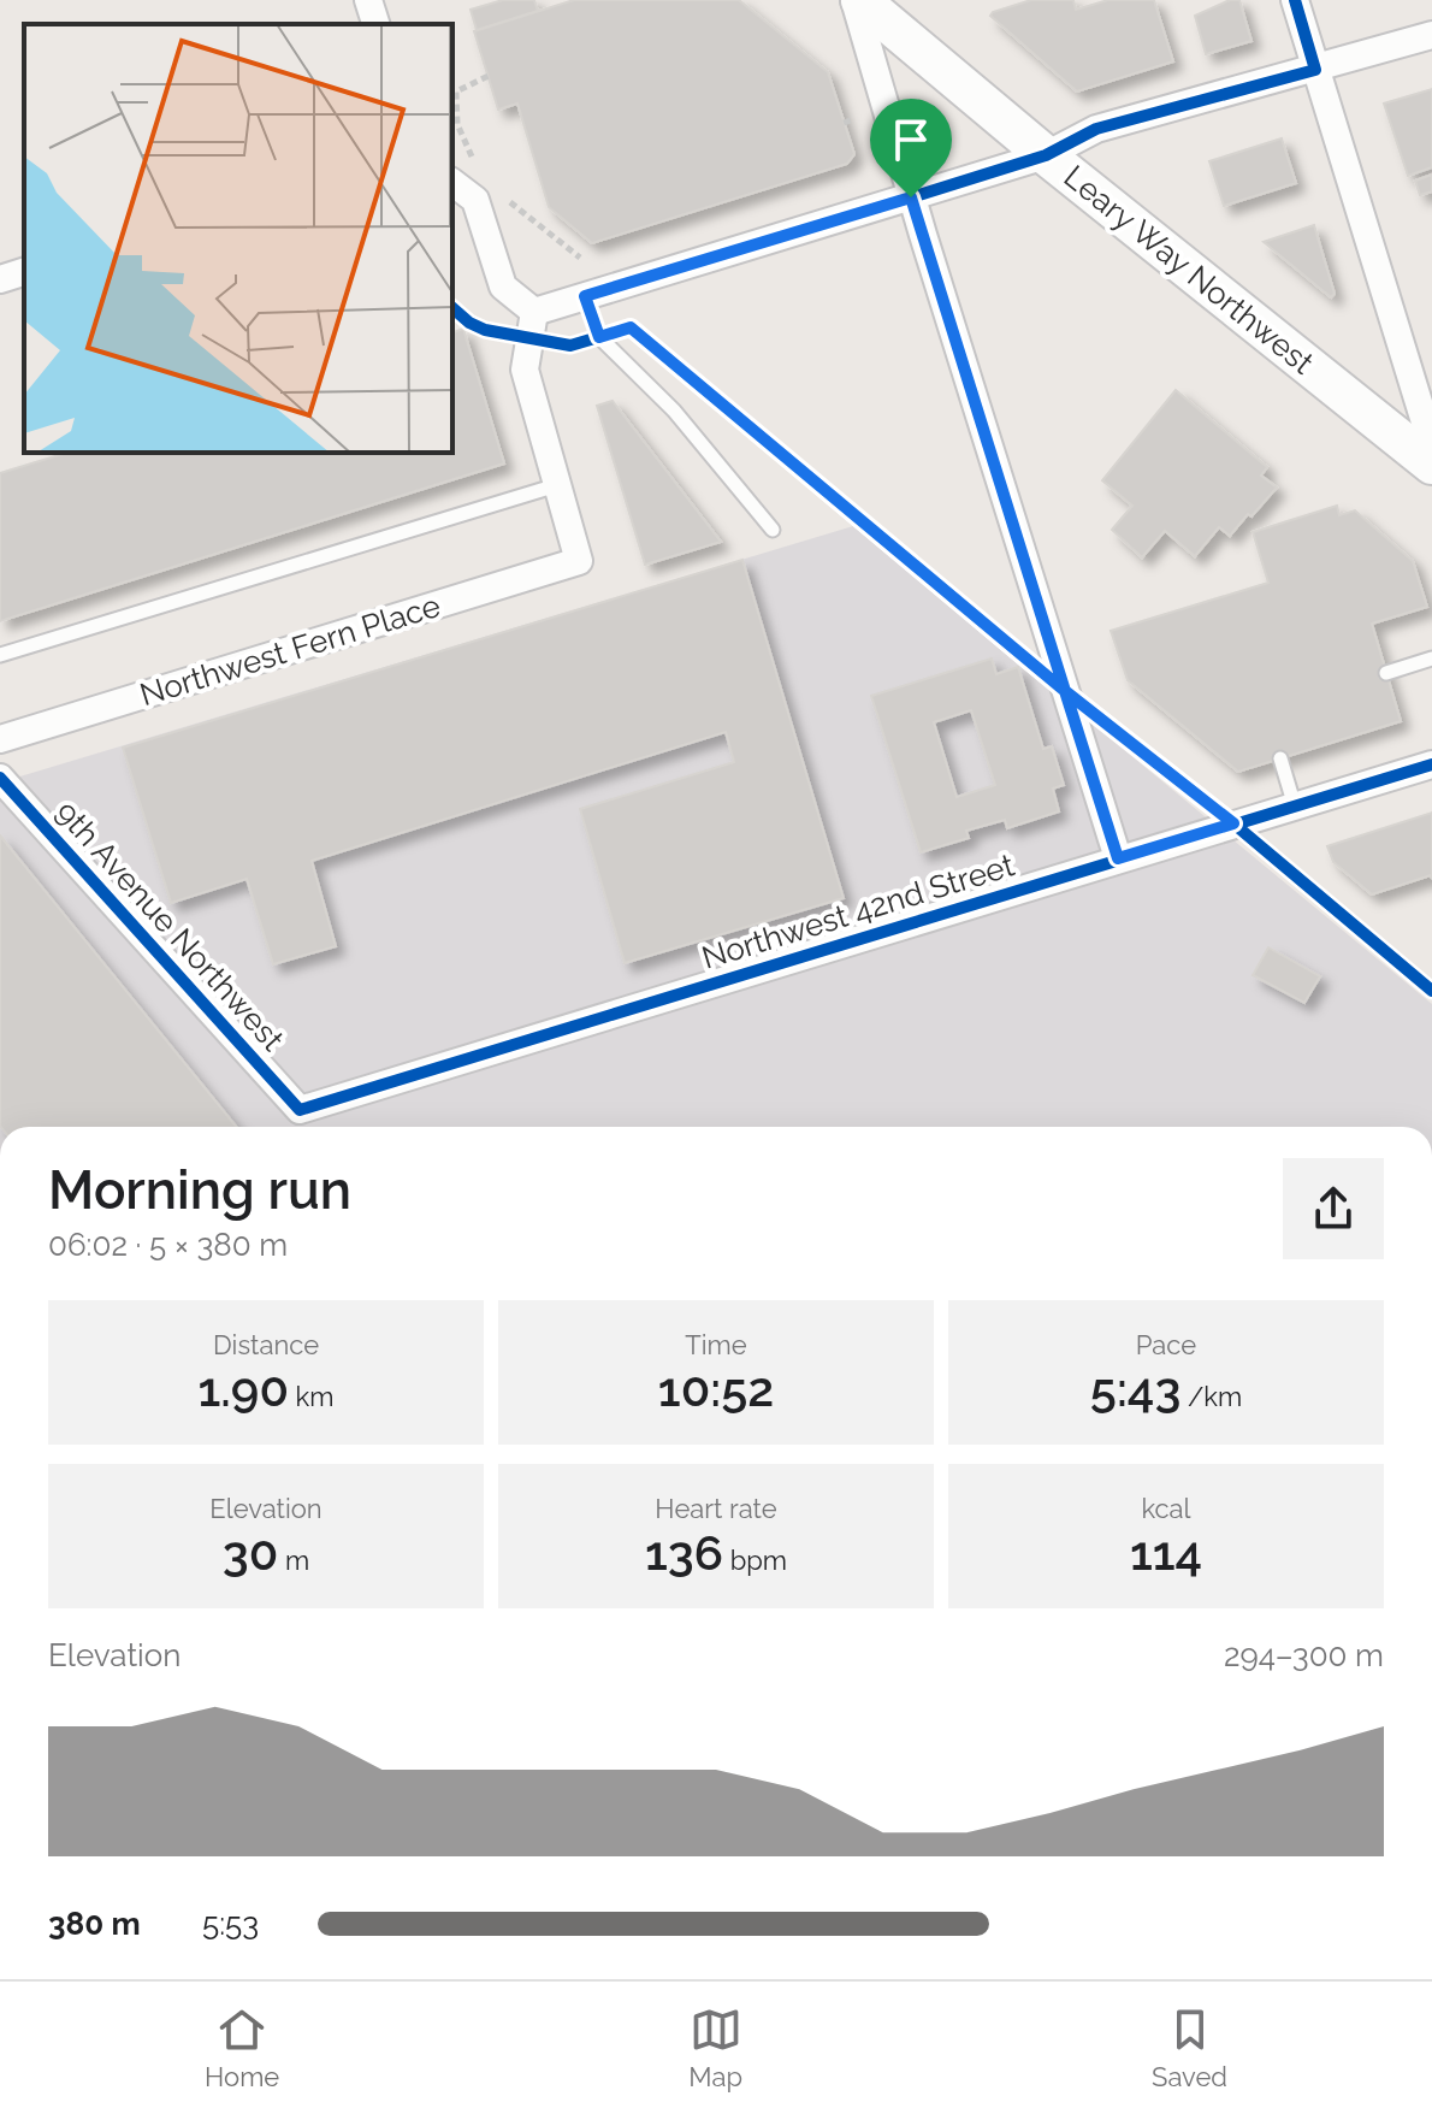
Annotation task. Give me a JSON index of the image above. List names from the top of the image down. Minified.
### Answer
{"streets":{"main road":["Leary Way Northwest"],"street":["Northwest Fern Place","Northwest 42nd Street","9th Avenue Northwest"]},"crossings":[["Northwest 42nd Street","9th Avenue Northwest"]],"page":{"heading":["Morning run","06:02 · 5 × 380 m"],"stats":[["Distance","1.90 km"],["Time","10:52"],["Pace","5:43 /km"],["Elevation","30 m"],["Heart rate","136 bpm"],["kcal","114"]],"chart":["Elevation","294–300 m"],"list":[{"name":"380 m","note":"5:53"}],"tabs":["Home","Map","Saved"]}}
